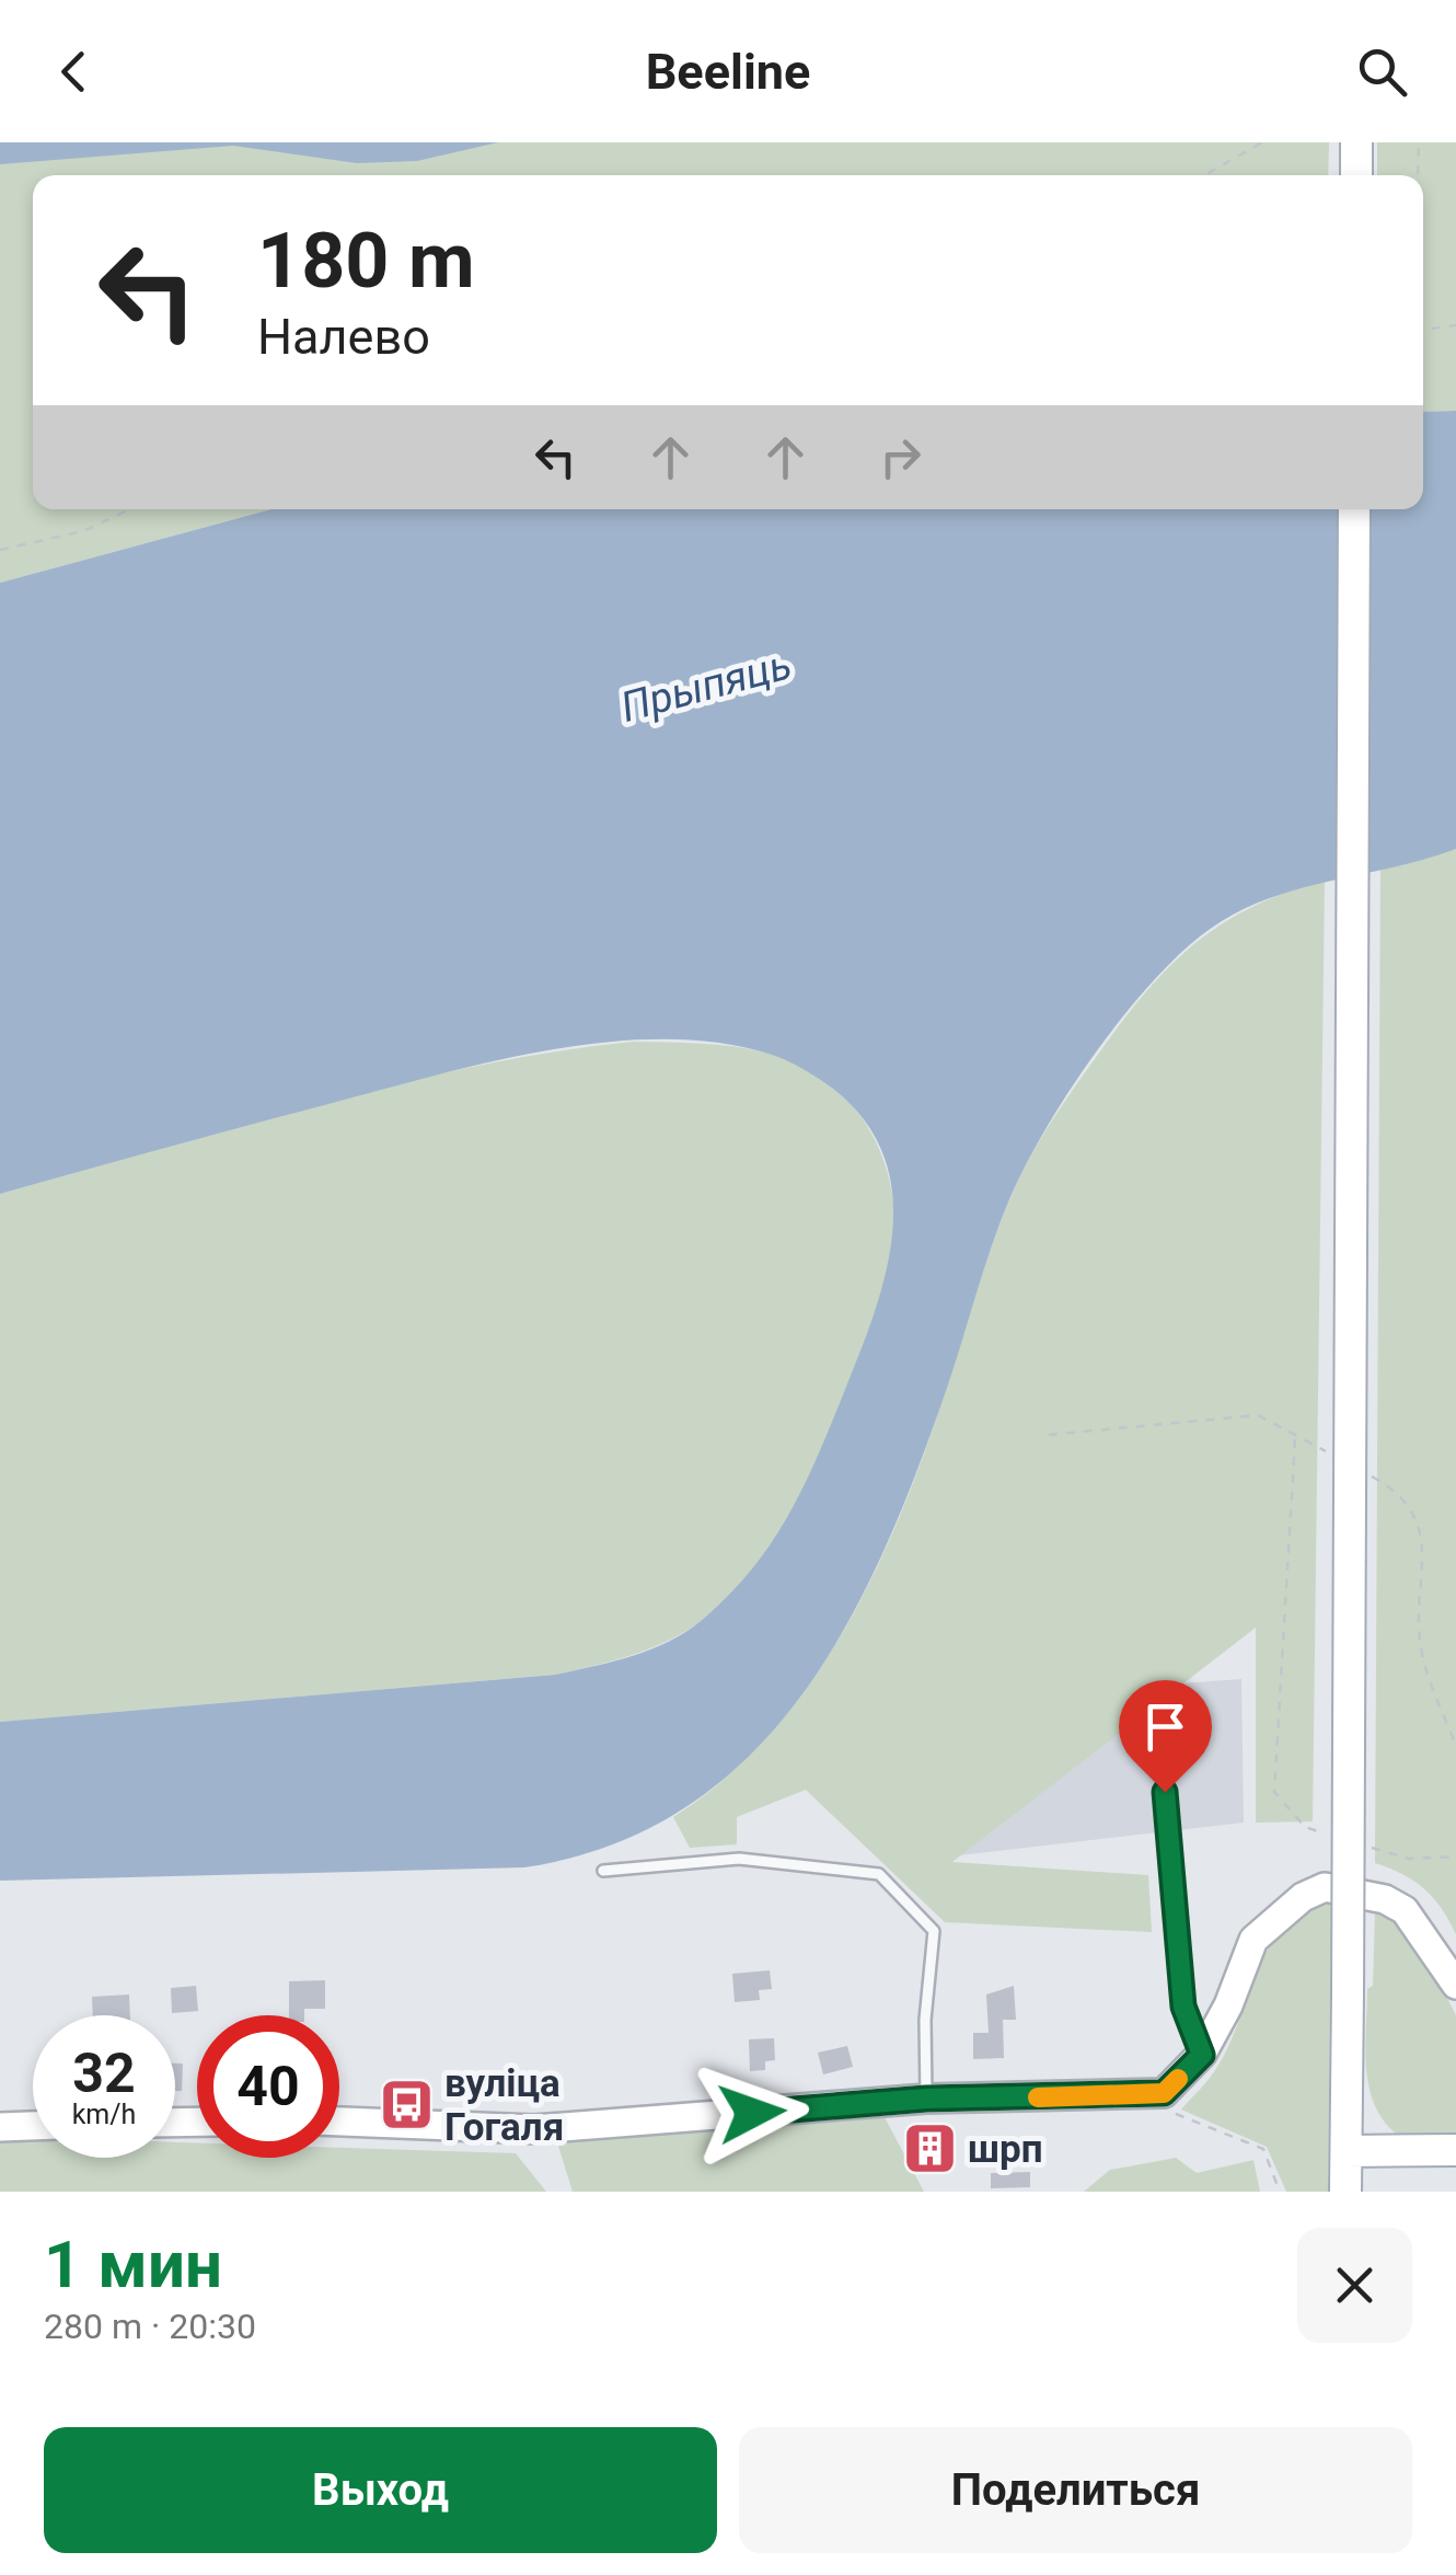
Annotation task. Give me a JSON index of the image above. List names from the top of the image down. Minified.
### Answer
{"water":["Прыпяць"],"places":{"bus stop":["вуліца Гогаля"],"building":["шрп"]},"page":{"header":"Beeline","turn":["180 m","Налево"],"speed":"32 km/h","limit":"40","heading":["1 мин","280 m · 20:30"],"buttons":["Выход","Поделиться"]}}
